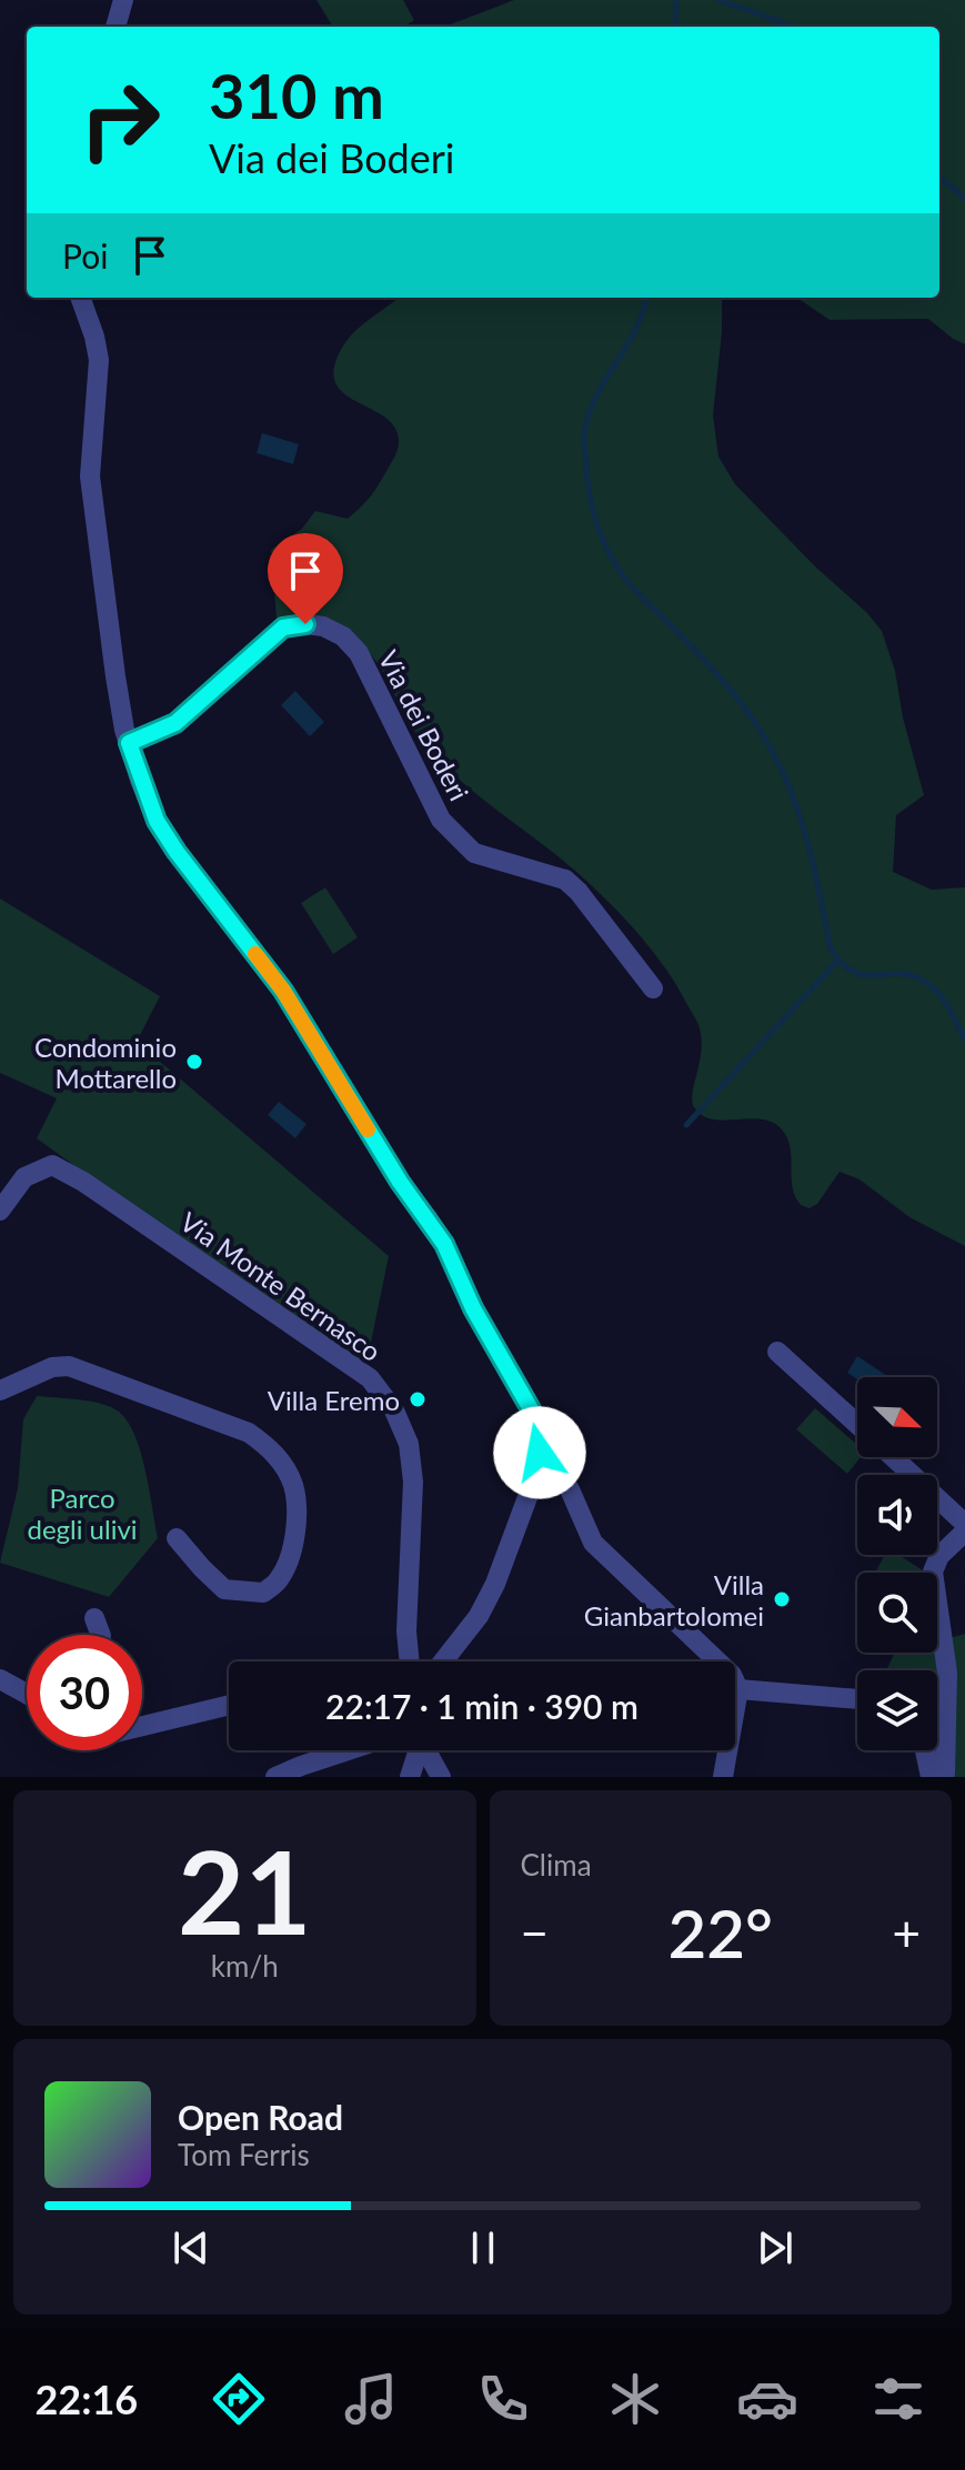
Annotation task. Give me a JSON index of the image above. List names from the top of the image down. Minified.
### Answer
{"streets":{"street":["Via dei Boderi","Via Monte Bernasco"]},"parks":["Parco degli ulivi"],"places":["Condominio Mottarello","Villa Eremo","Villa Gianbartolomei"],"north":"bottom right","page":{"turn":["310 m","Via dei Boderi"],"then":"Poi","limit":"30","trip":"22:17 · 1 min · 390 m","tile":[["21","km/h"],"Clima"],"heat":["−","22°","+"],"song":["Open Road","Tom Ferris"],"tabs":"22:16"}}
